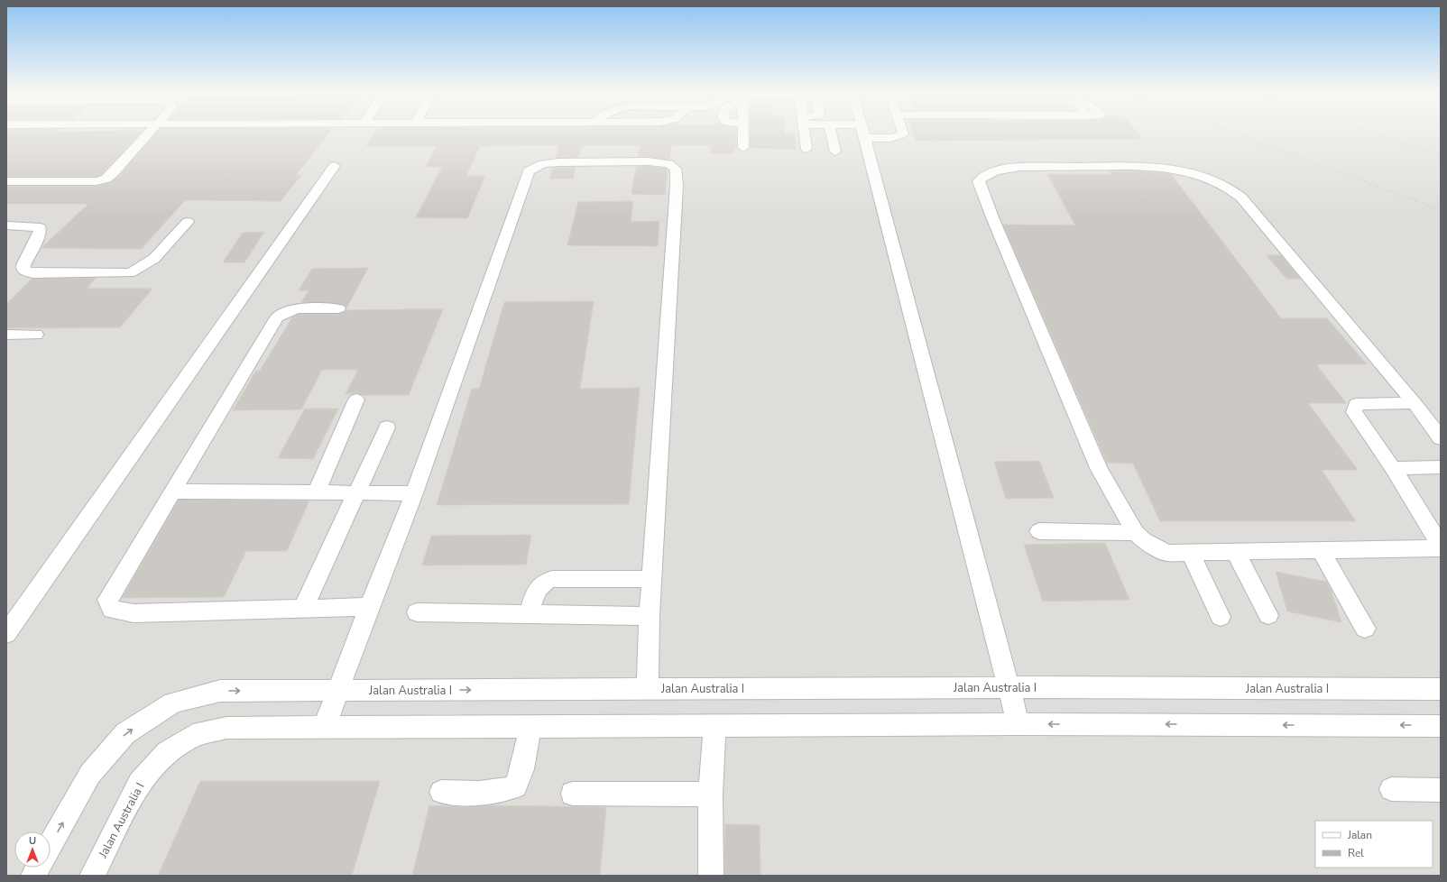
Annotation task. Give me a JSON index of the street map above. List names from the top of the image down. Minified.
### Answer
{"streets":{"lane":["Jalan Australia I"]},"legend":["Jalan","Rel"],"north":"top"}
